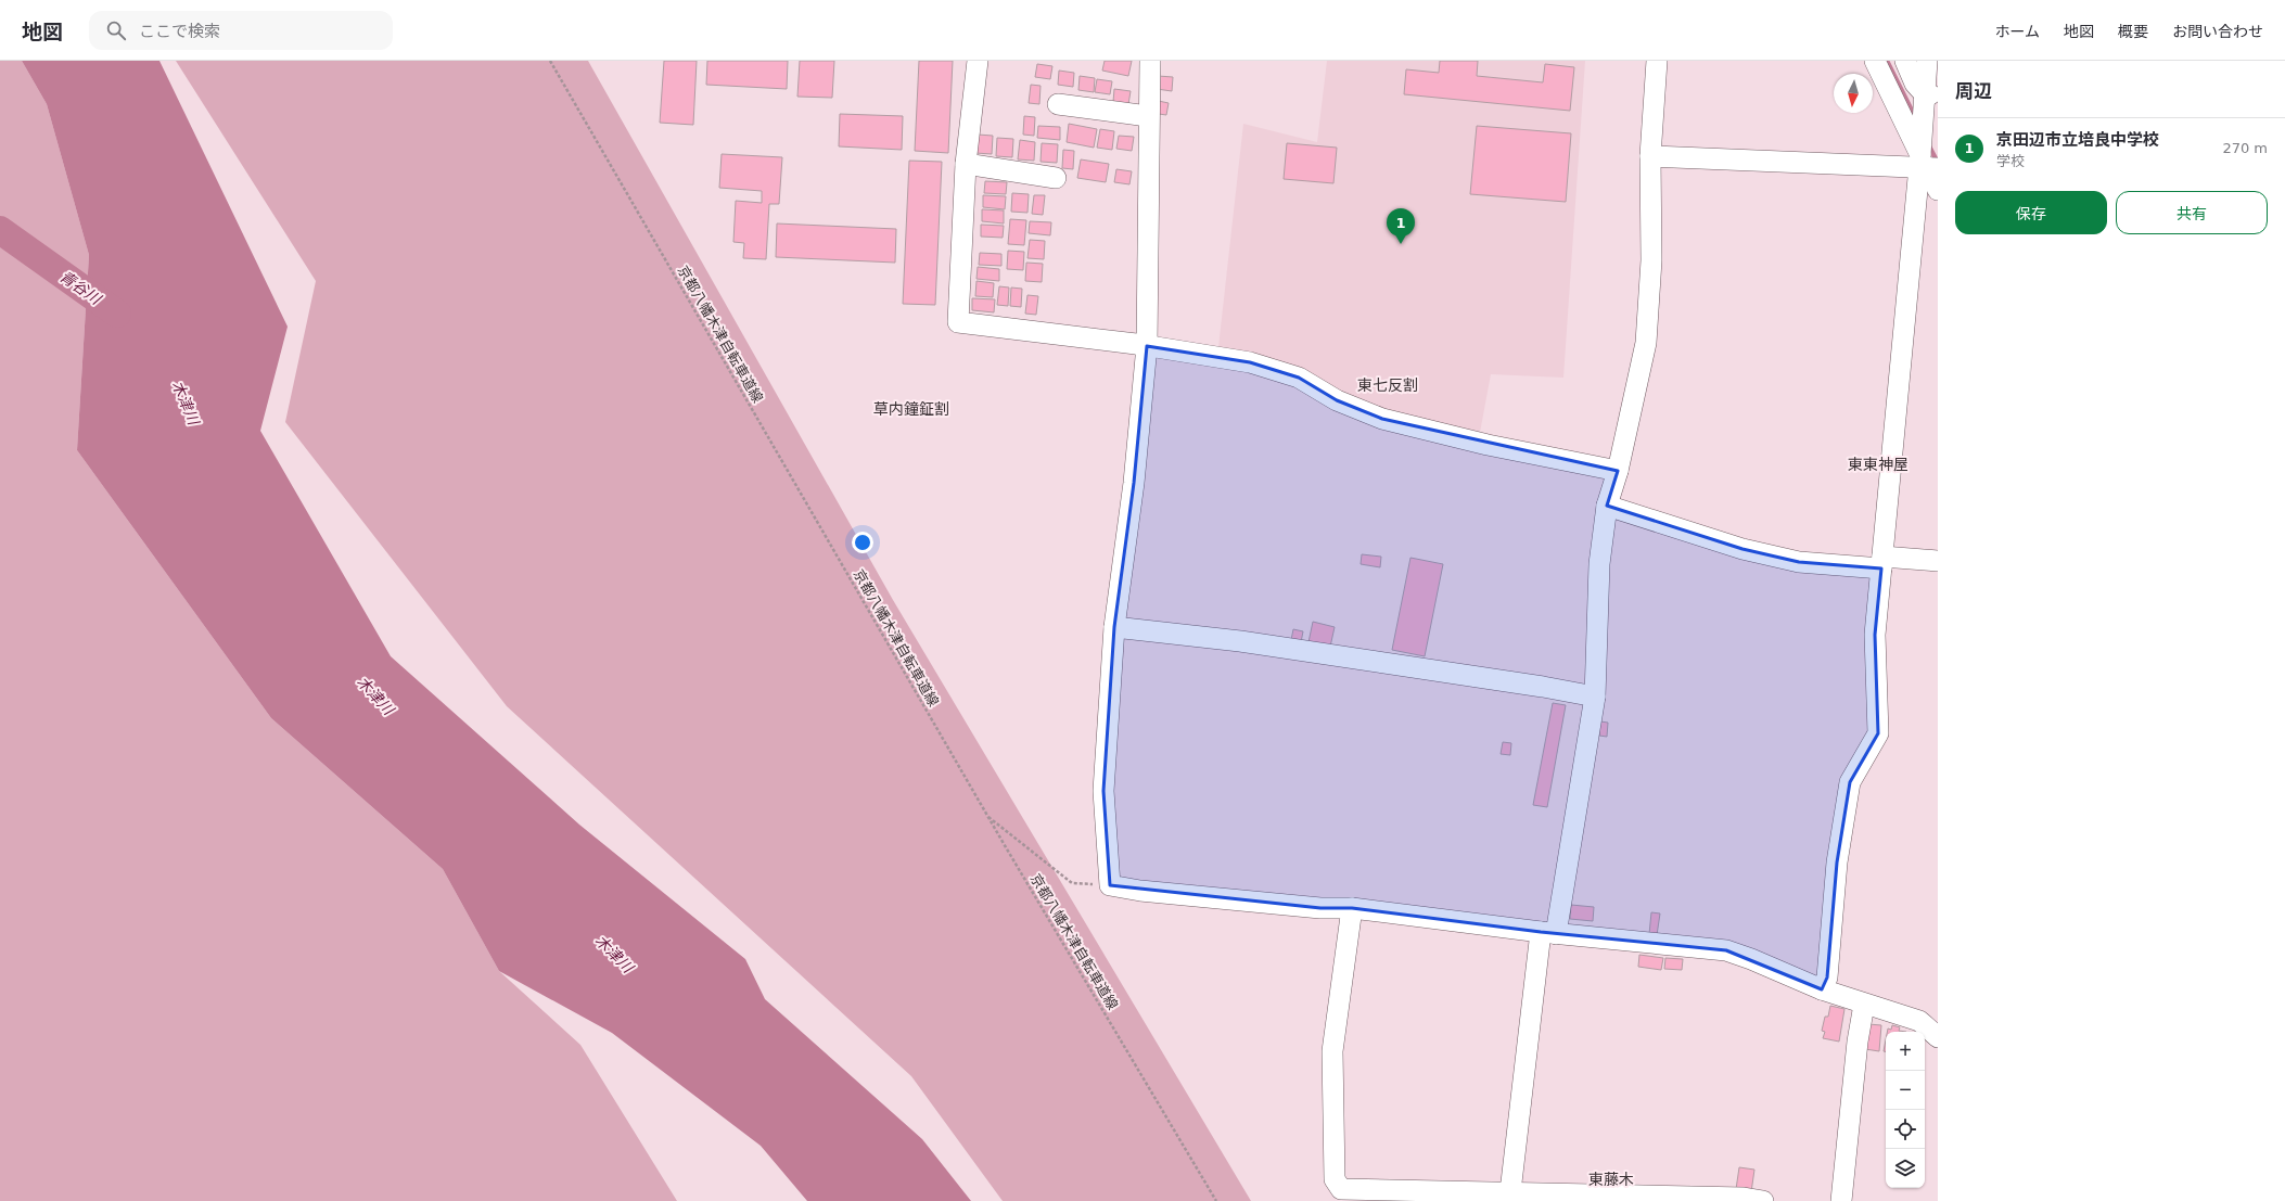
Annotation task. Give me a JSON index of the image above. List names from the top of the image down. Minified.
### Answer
{"streets":{"path":["京都八幡木津自転車道線"]},"districts":["東七反割","草内鐘鉦割","東東神屋","東藤木"],"water":["青谷川","木津川"],"north":"bottom","page":{"header":"地図","search":"ここで検索","nav":["ホーム","地図","概要","お問い合わせ"],"heading":"周辺","list":[{"mark":"1","name":"京田辺市立培良中学校","note":"学校","value":"270 m"}],"buttons":["保存","共有"],"pins":"1","map_buttons":["+","−"]}}
